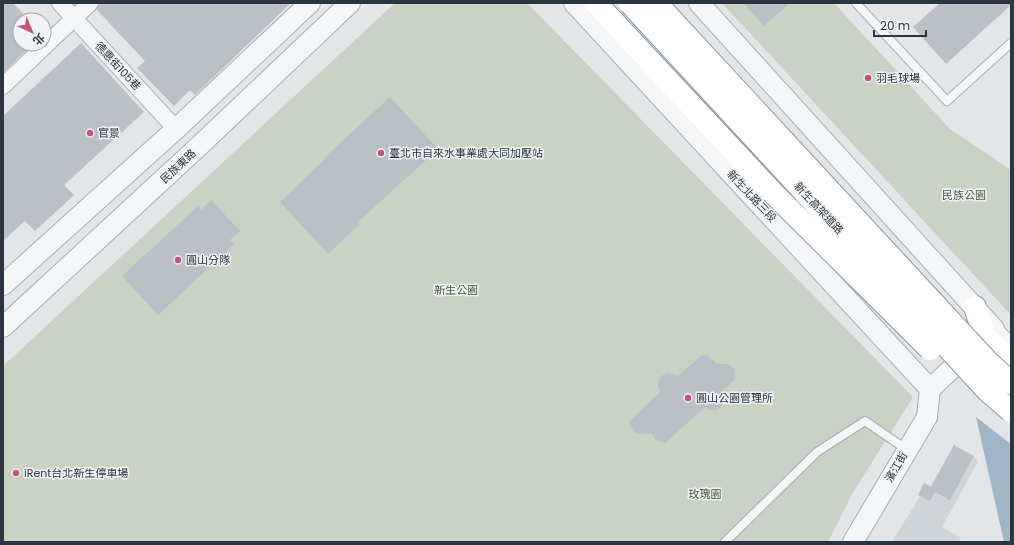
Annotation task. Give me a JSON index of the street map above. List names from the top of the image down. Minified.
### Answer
{"streets":{"highway":["新生高架道路"],"street":["德惠街105巷","民族東路","新生北路三段","濱江街"]},"crossings":[["新生北路三段","濱江街"]],"parks":["民族公園","新生公園","玫瑰園"],"places":["羽毛球場","官景","臺北市自來水事業處大同加壓站","圓山分隊","圓山公園管理所","iRent台北新生停車場"],"scale_bar":"20 m","north":"bottom right"}
